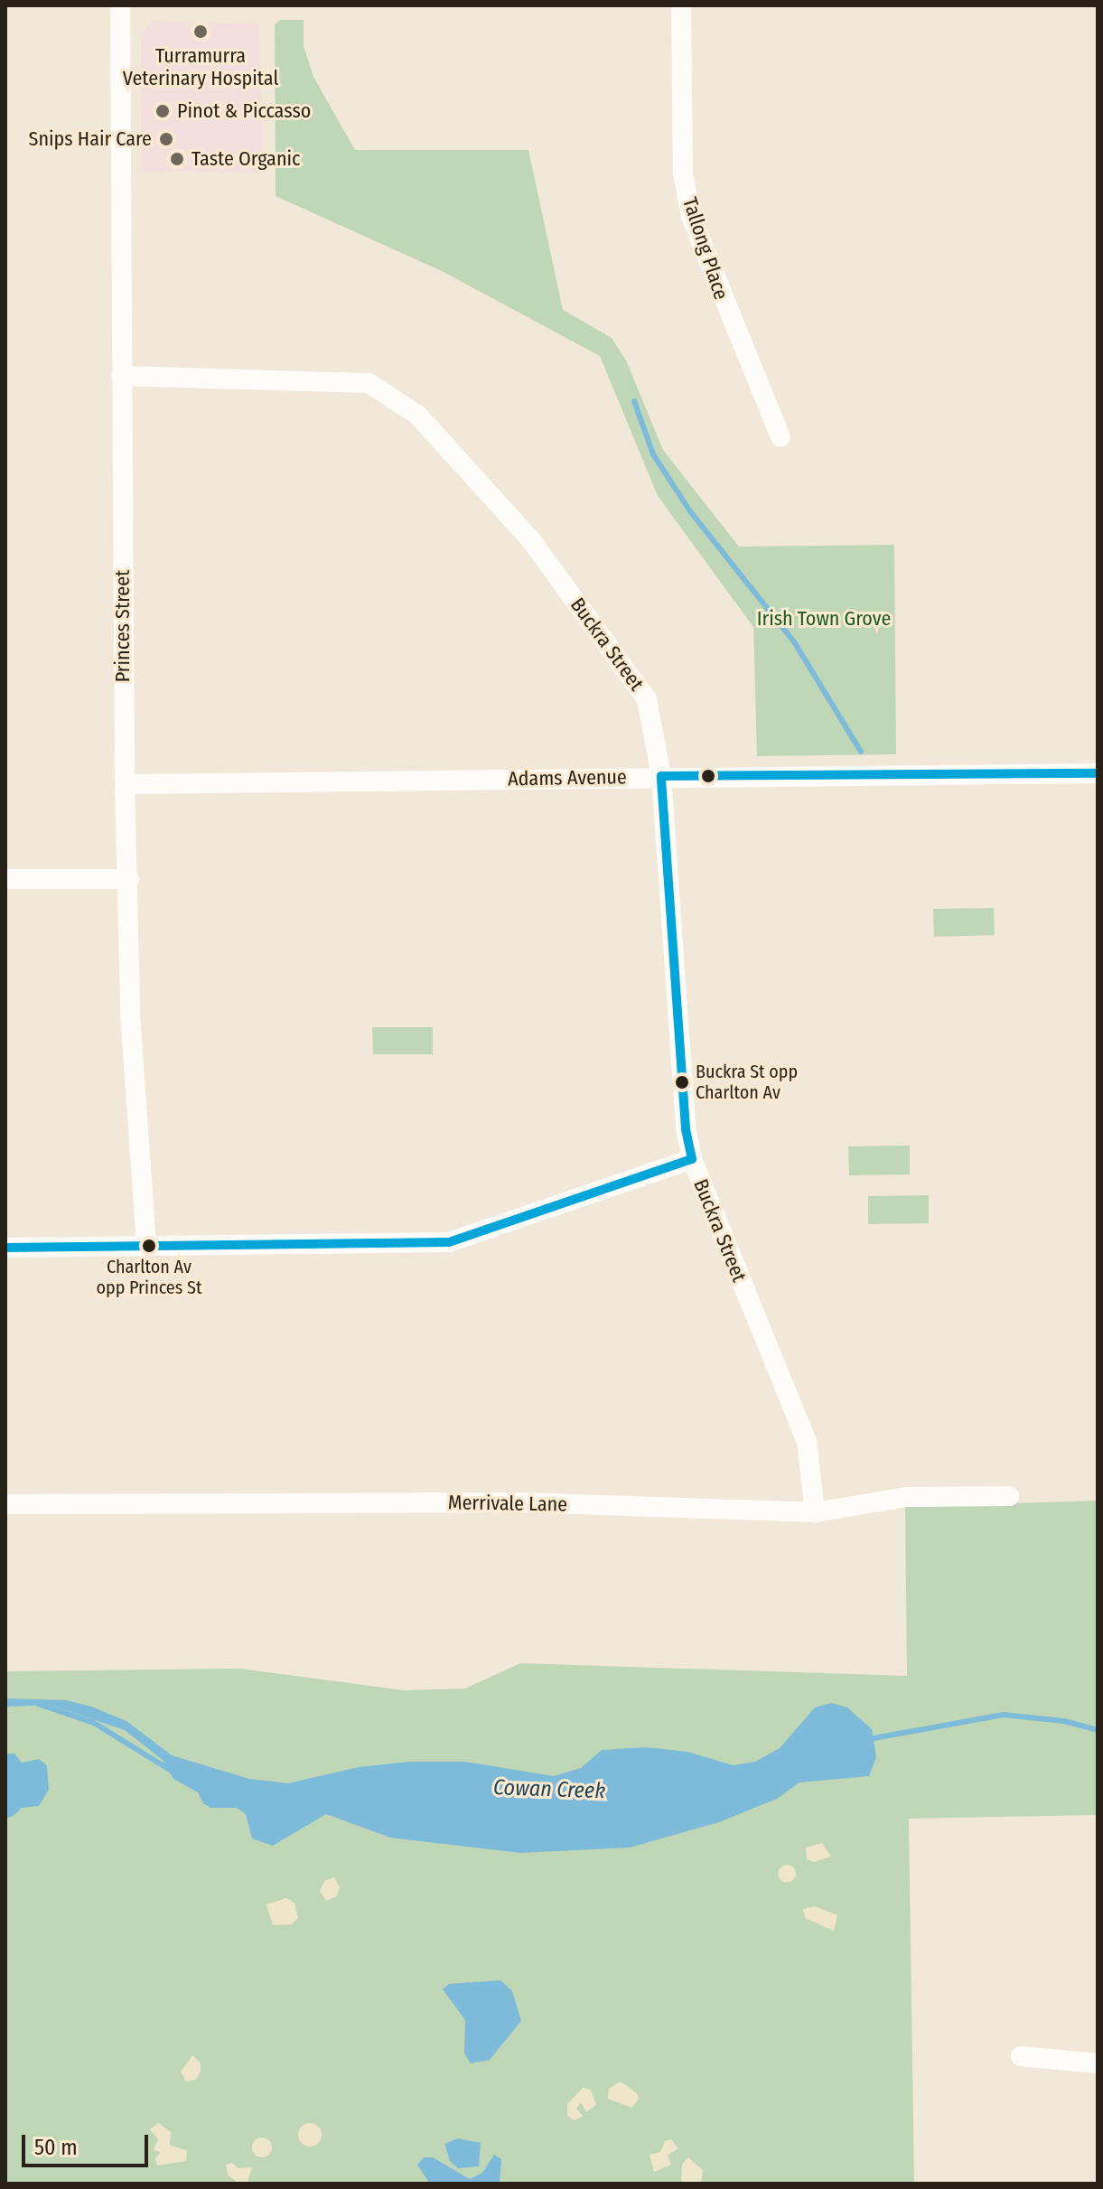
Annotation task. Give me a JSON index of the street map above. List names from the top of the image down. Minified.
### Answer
{"streets":{"street":["Tallong Place","Princes Street","Buckra Street","Adams Avenue","Merrivale Lane"]},"crossings":[["Princes Street","Buckra Street"],["Princes Street","Adams Avenue"],["Buckra Street","Adams Avenue"],["Buckra Street","Merrivale Lane"]],"water":["Cowan Creek"],"parks":["Irish Town Grove"],"places":["Turramurra Veterinary Hospital","Pinot & Piccasso","Snips Hair Care","Taste Organic","Buckra St opp Charlton Av","Charlton Av opp Princes St"],"scale_bar":"50 m"}
